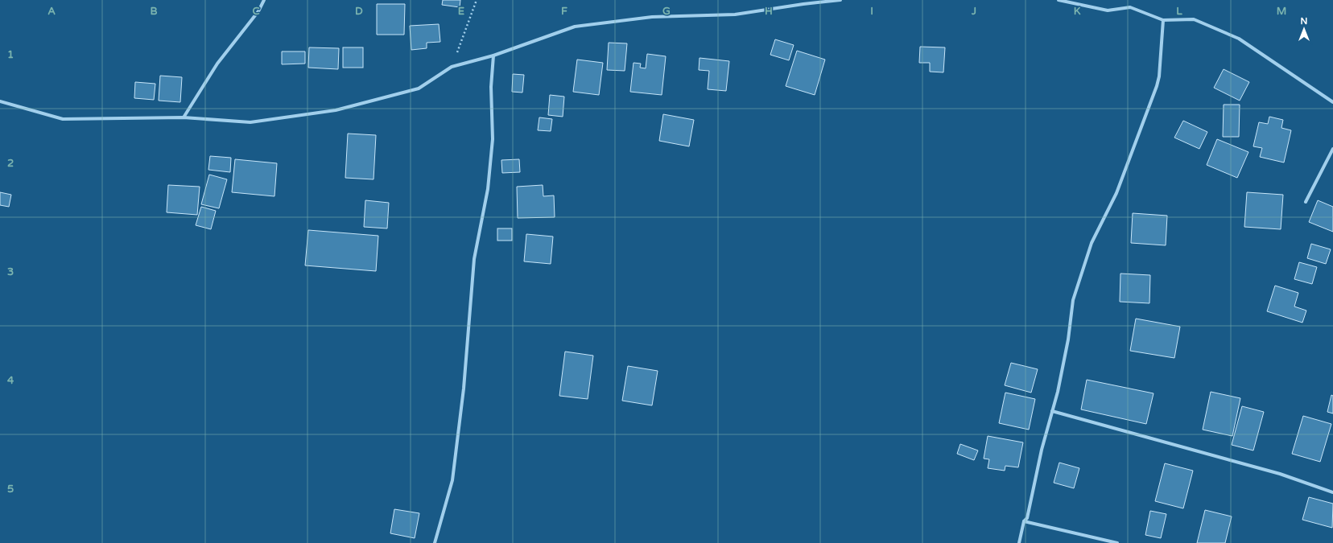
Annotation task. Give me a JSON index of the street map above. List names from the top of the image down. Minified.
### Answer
{"north":"top","grid":{"columns":["A","B","C","D","E","F","G","H","I","J","K","L","M"],"rows":["1","2","3","4","5"]}}
